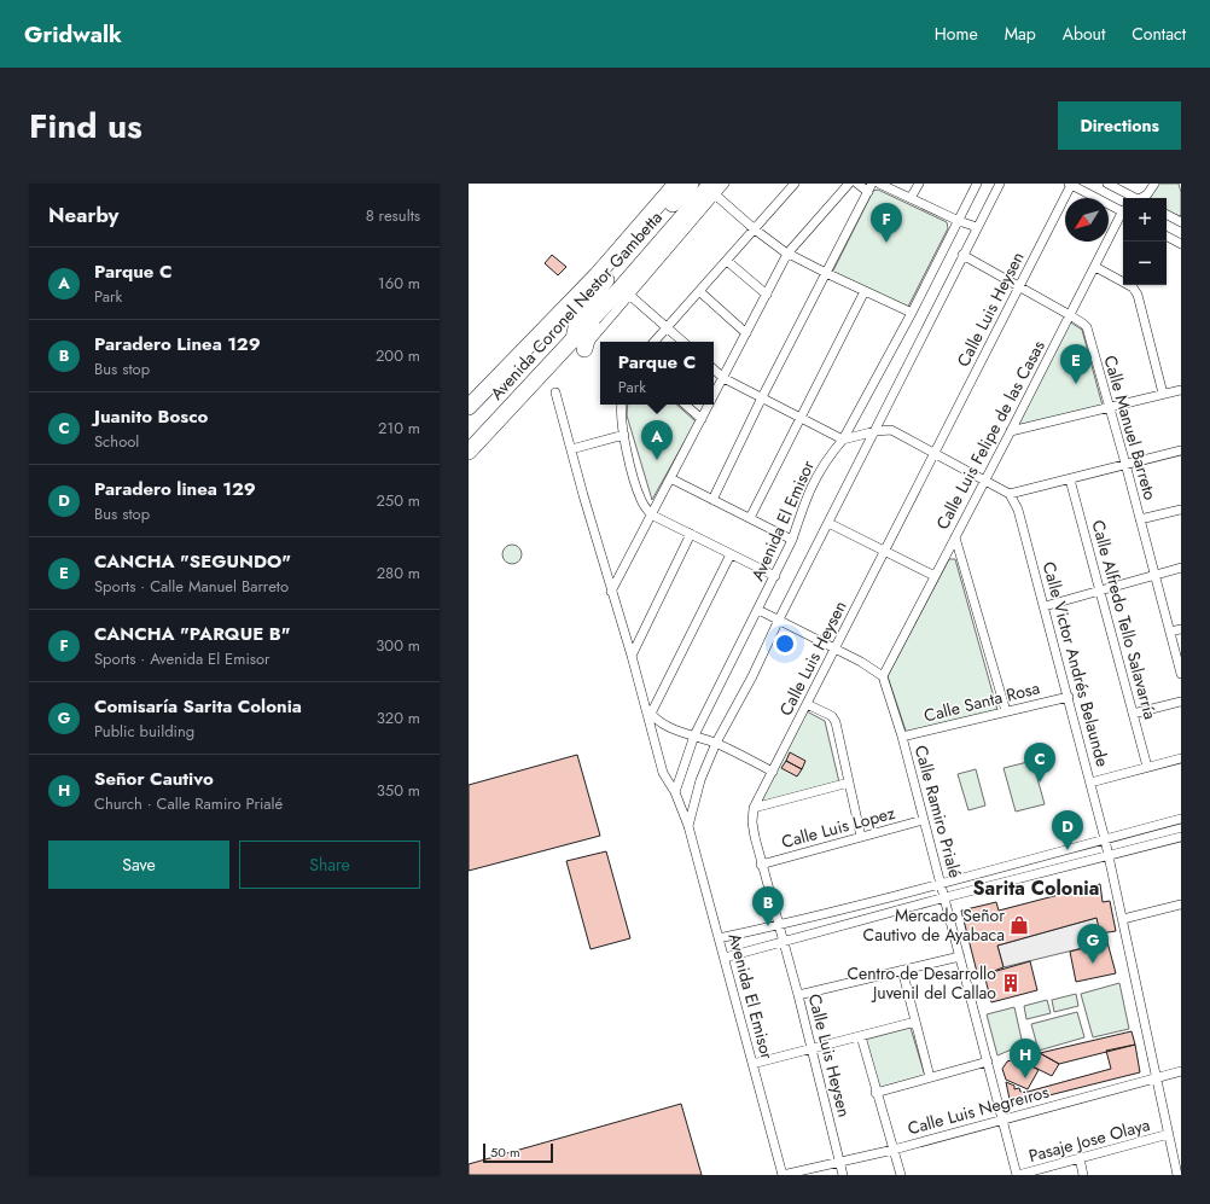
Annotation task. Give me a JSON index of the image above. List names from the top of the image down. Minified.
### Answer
{"streets":{"highway":["Avenida Coronel Nestor Gambetta"],"street":["Calle Luis Heysen","Calle Manuel Barreto","Calle Luis Felipe de las Casas","Avenida El Emisor","Calle Alfredo Tello Salavarría","Calle Victor Andrés Belaunde","Calle Santa Rosa","Calle Ramiro Prialé","Calle Luis Lopez","Calle Luis Negreiros","Pasaje Jose Olaya"]},"crossings":[["Calle Luis Heysen","Calle Manuel Barreto"],["Calle Luis Heysen","Calle Luis Lopez"],["Calle Luis Heysen","Calle Luis Negreiros"],["Calle Manuel Barreto","Calle Luis Felipe de las Casas"],["Calle Manuel Barreto","Avenida El Emisor"],["Calle Luis Felipe de las Casas","Calle Ramiro Prialé"],["Avenida El Emisor","Calle Luis Negreiros"],["Calle Victor Andrés Belaunde","Calle Santa Rosa"],["Calle Victor Andrés Belaunde","Calle Luis Negreiros"],["Calle Victor Andrés Belaunde","Pasaje Jose Olaya"],["Calle Santa Rosa","Calle Ramiro Prialé"],["Calle Ramiro Prialé","Calle Luis Lopez"],["Calle Ramiro Prialé","Calle Luis Negreiros"],["Calle Ramiro Prialé","Pasaje Jose Olaya"]],"districts":["Sarita Colonia"],"places":{"shop":["Mercado Señor Cautivo de Ayabaca"],"building":["Centro de Desarrollo Juvenil del Callao"]},"scale_bar":"50 m","north":"bottom left","page":{"header":"Gridwalk","nav":["Home","Map","About","Contact"],"title":"Find us","buttons":["Directions",["Save","Share"]],"heading":["Nearby","8 results"],"map_buttons":["+","−"],"pins":["F","E","A","C","D","B","G","H"],"list":[{"mark":"A","name":"Parque C","note":"Park","value":"160 m"},{"mark":"B","name":"Paradero Linea 129","note":"Bus stop","value":"200 m"},{"mark":"C","name":"Juanito Bosco","note":"School","value":"210 m"},{"mark":"D","name":"Paradero linea 129","note":"Bus stop","value":"250 m"},{"mark":"E","name":"CANCHA \"SEGUNDO\"","note":"Sports · Calle Manuel Barreto","value":"280 m"},{"mark":"F","name":"CANCHA \"PARQUE B\"","note":"Sports · Avenida El Emisor","value":"300 m"},{"mark":"G","name":"Comisaría Sarita Colonia","note":"Public building","value":"320 m"},{"mark":"H","name":"Señor Cautivo","note":"Church · Calle Ramiro Prialé","value":"350 m"}],"popup":["Parque C","Park"],"scale":"50 m"}}
